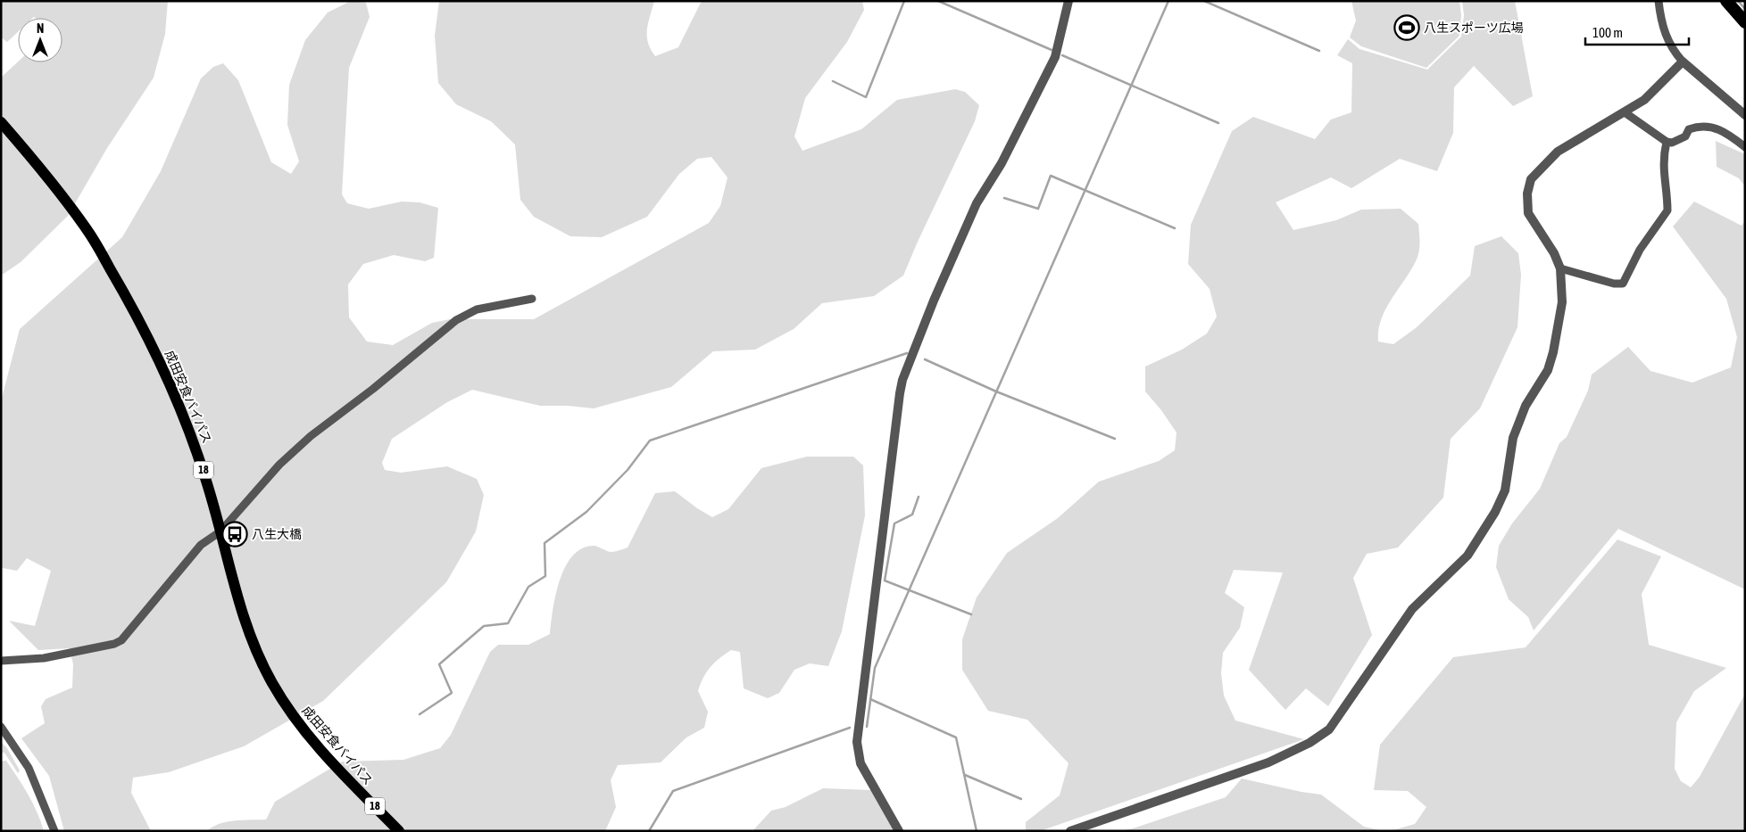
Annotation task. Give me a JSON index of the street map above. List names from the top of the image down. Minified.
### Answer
{"streets":{"main road":["成田安食バイパス","18"]},"places":{"sports":["八生スポーツ広場"],"bus stop":["八生大橋"]},"scale_bar":"100 m","north":"top"}
